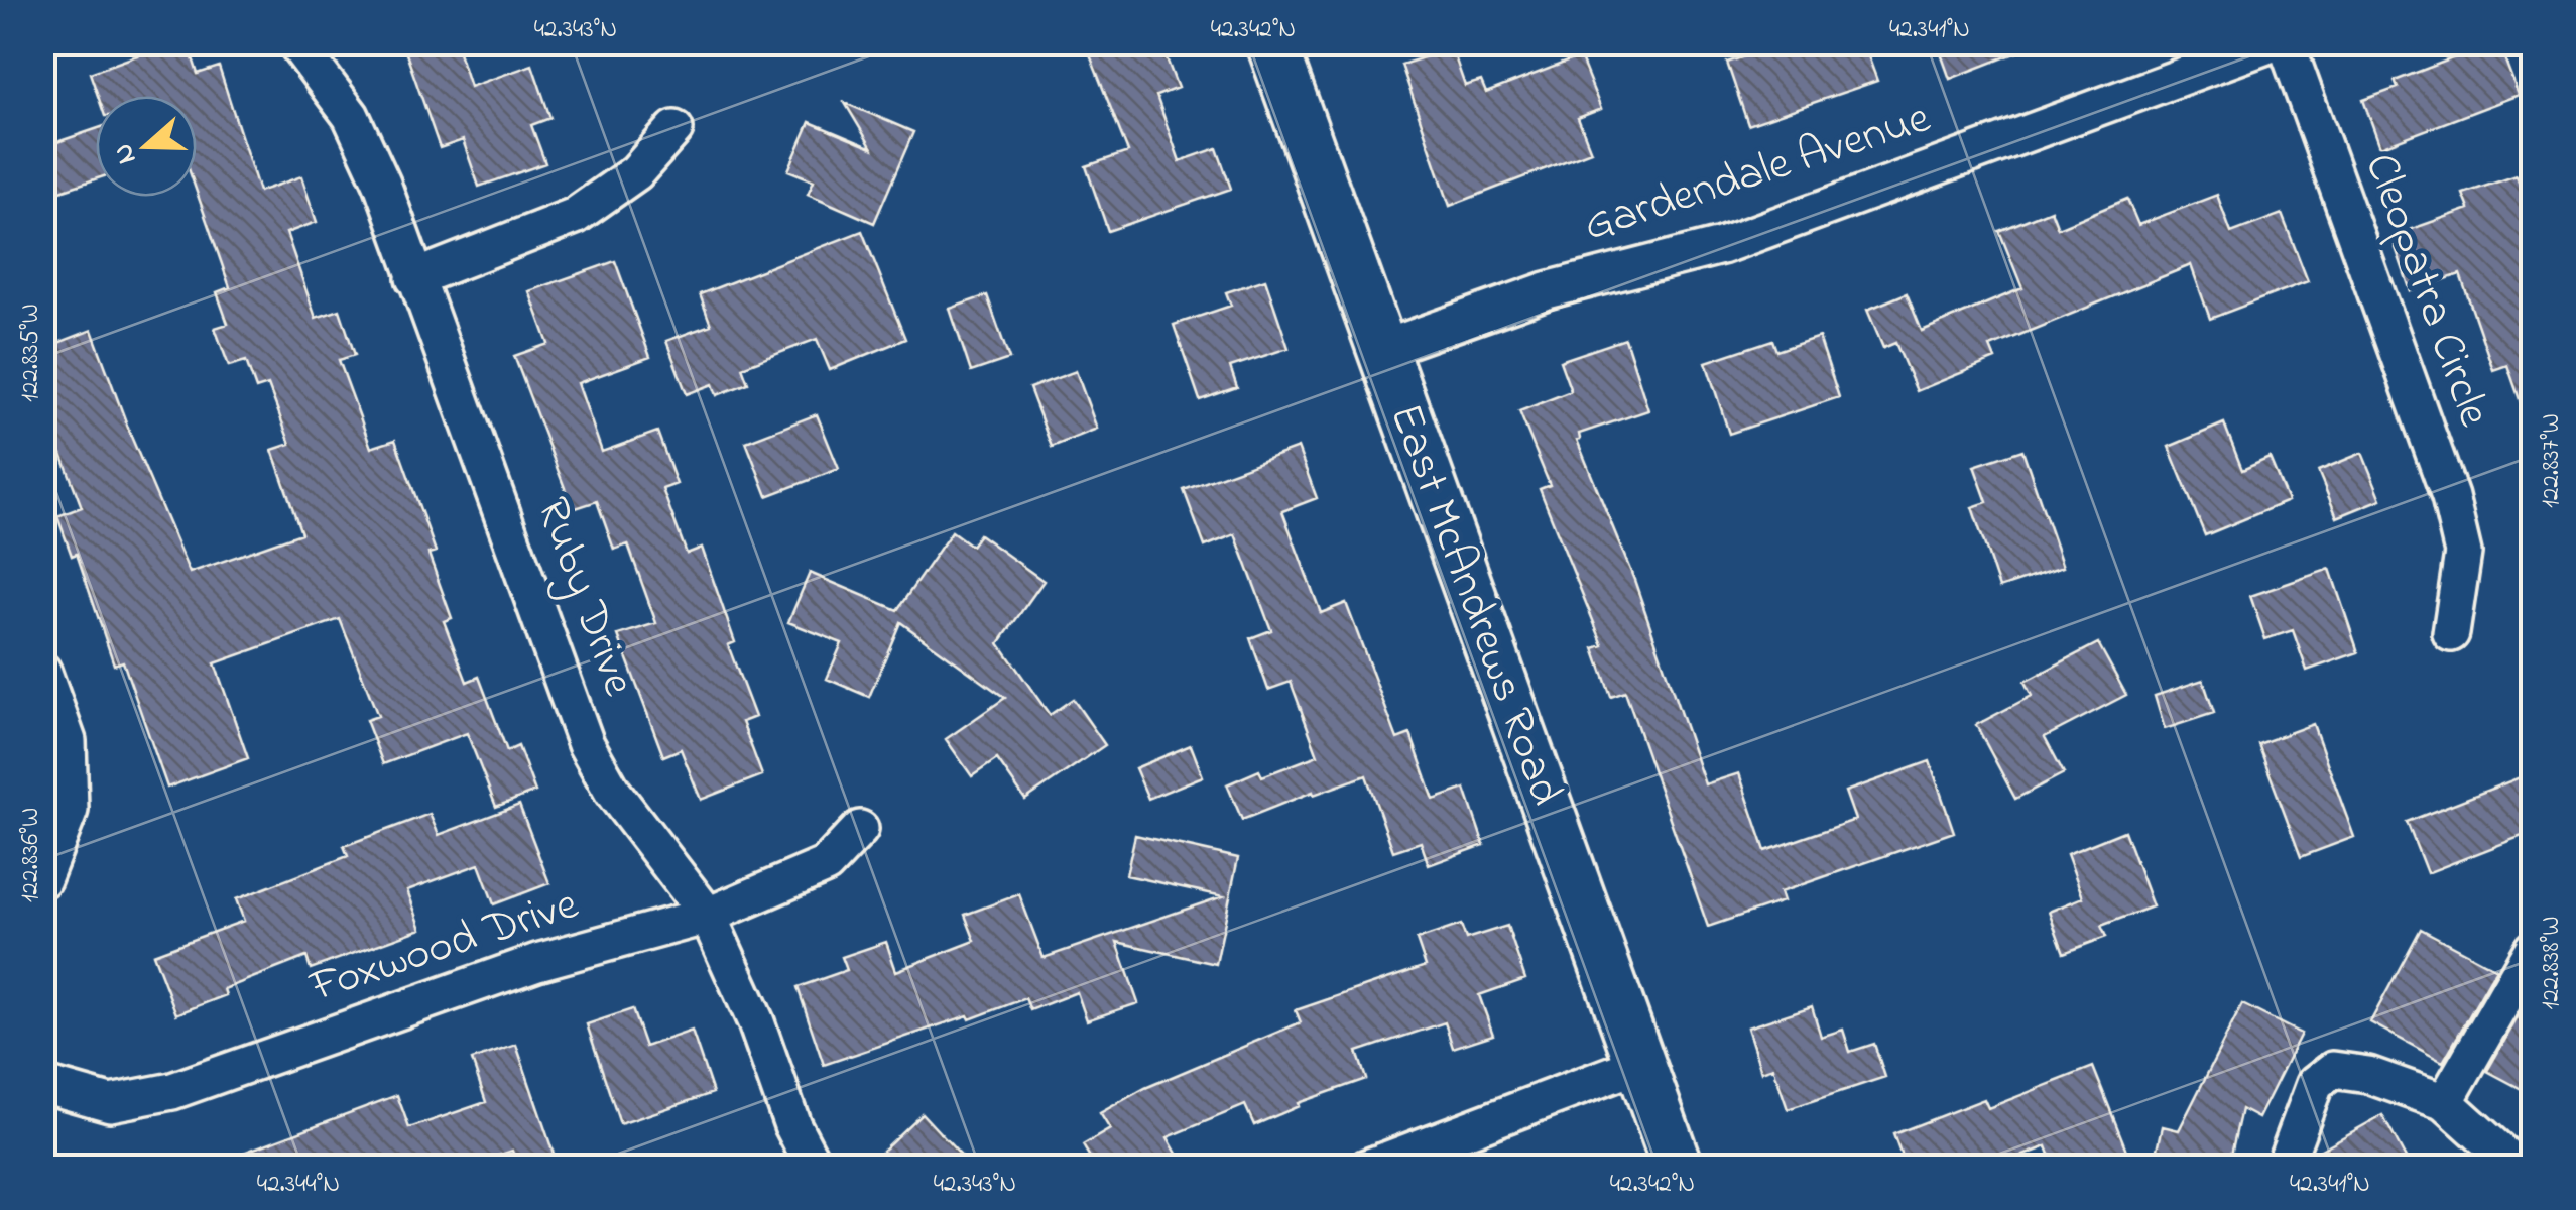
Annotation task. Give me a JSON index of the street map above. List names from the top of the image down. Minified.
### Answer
{"streets":{"main road":["East McAndrews Road"],"street":["Gardendale Avenue","Cleopatra Circle","Ruby Drive","Foxwood Drive"]},"crossings":[["Gardendale Avenue","Cleopatra Circle"],["Gardendale Avenue","East McAndrews Road"],["Ruby Drive","Foxwood Drive"]],"north":"left","coordinates":["42.343°N","42.342°N","42.341°N","122.835°W","122.837°W","122.836°W","122.838°W","42.344°N"]}
